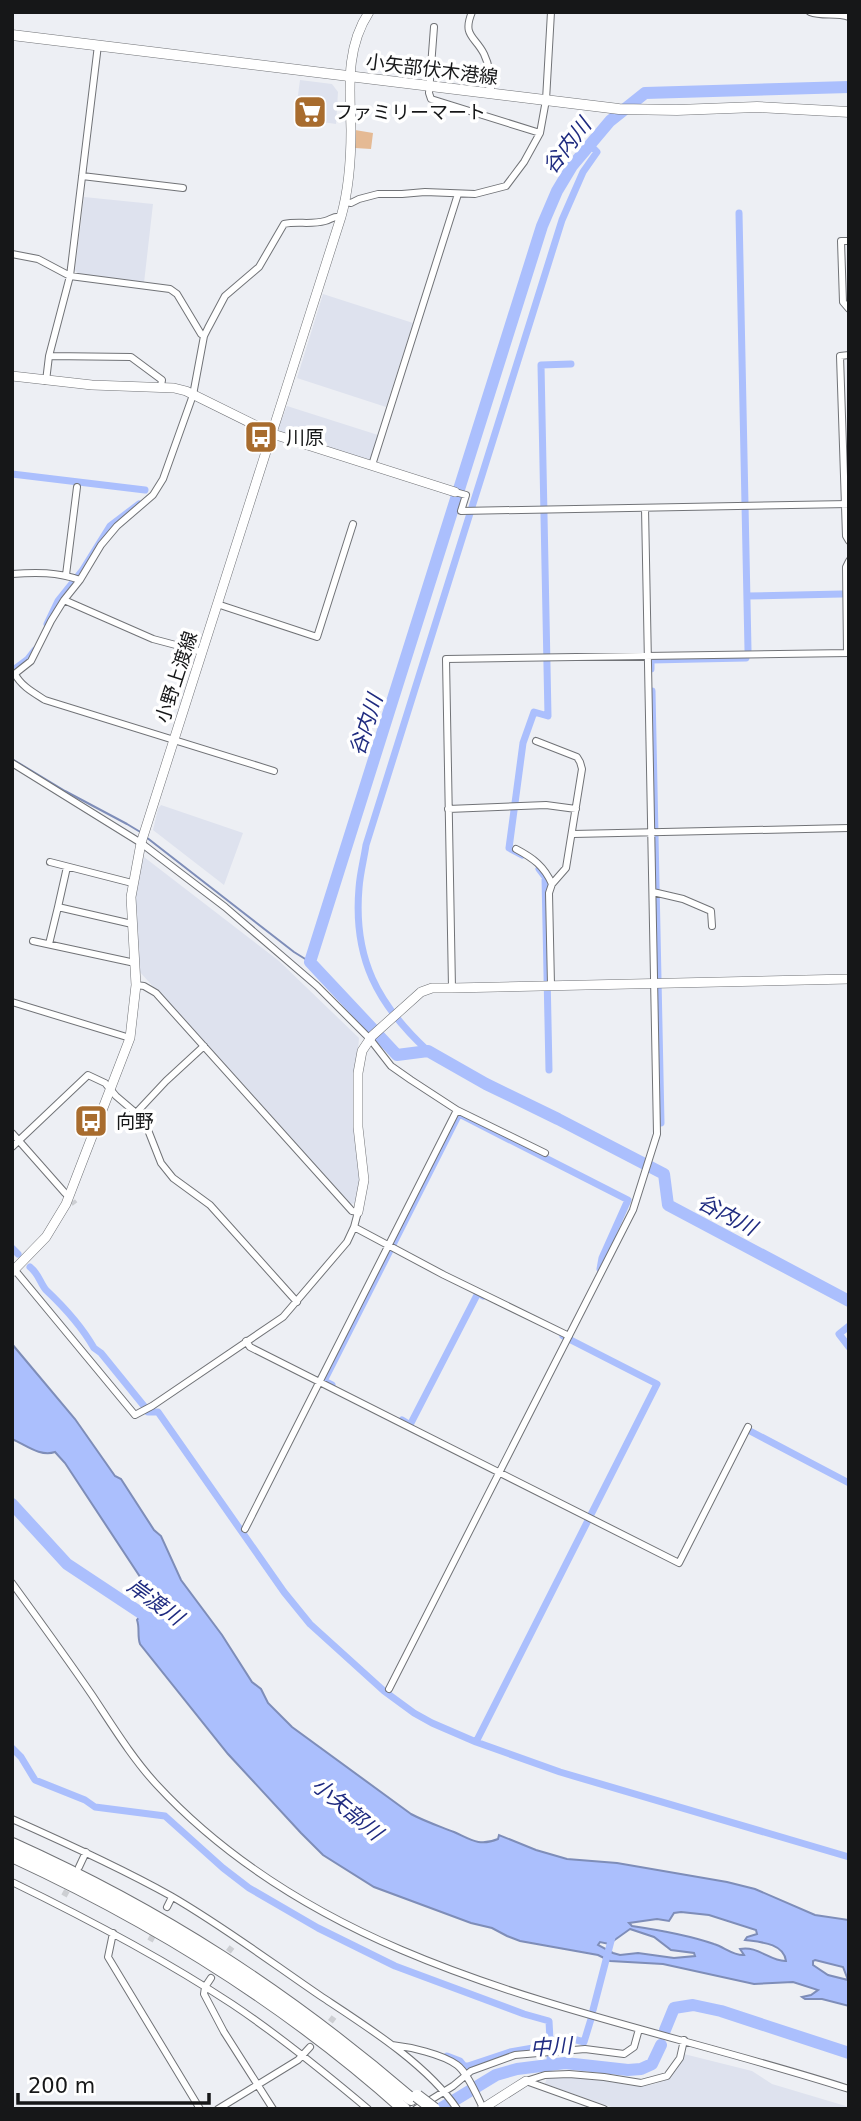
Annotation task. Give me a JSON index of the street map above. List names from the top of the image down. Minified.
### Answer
{"streets":{"main road":["小矢部伏木港線","小野上渡線"]},"crossings":[["小矢部伏木港線","小野上渡線"]],"water":["谷内川","岸渡川","小矢部川","中川"],"places":{"supermarket":["ファミリーマート"],"bus stop":["川原","向野"]},"scale_bar":"200 m"}
